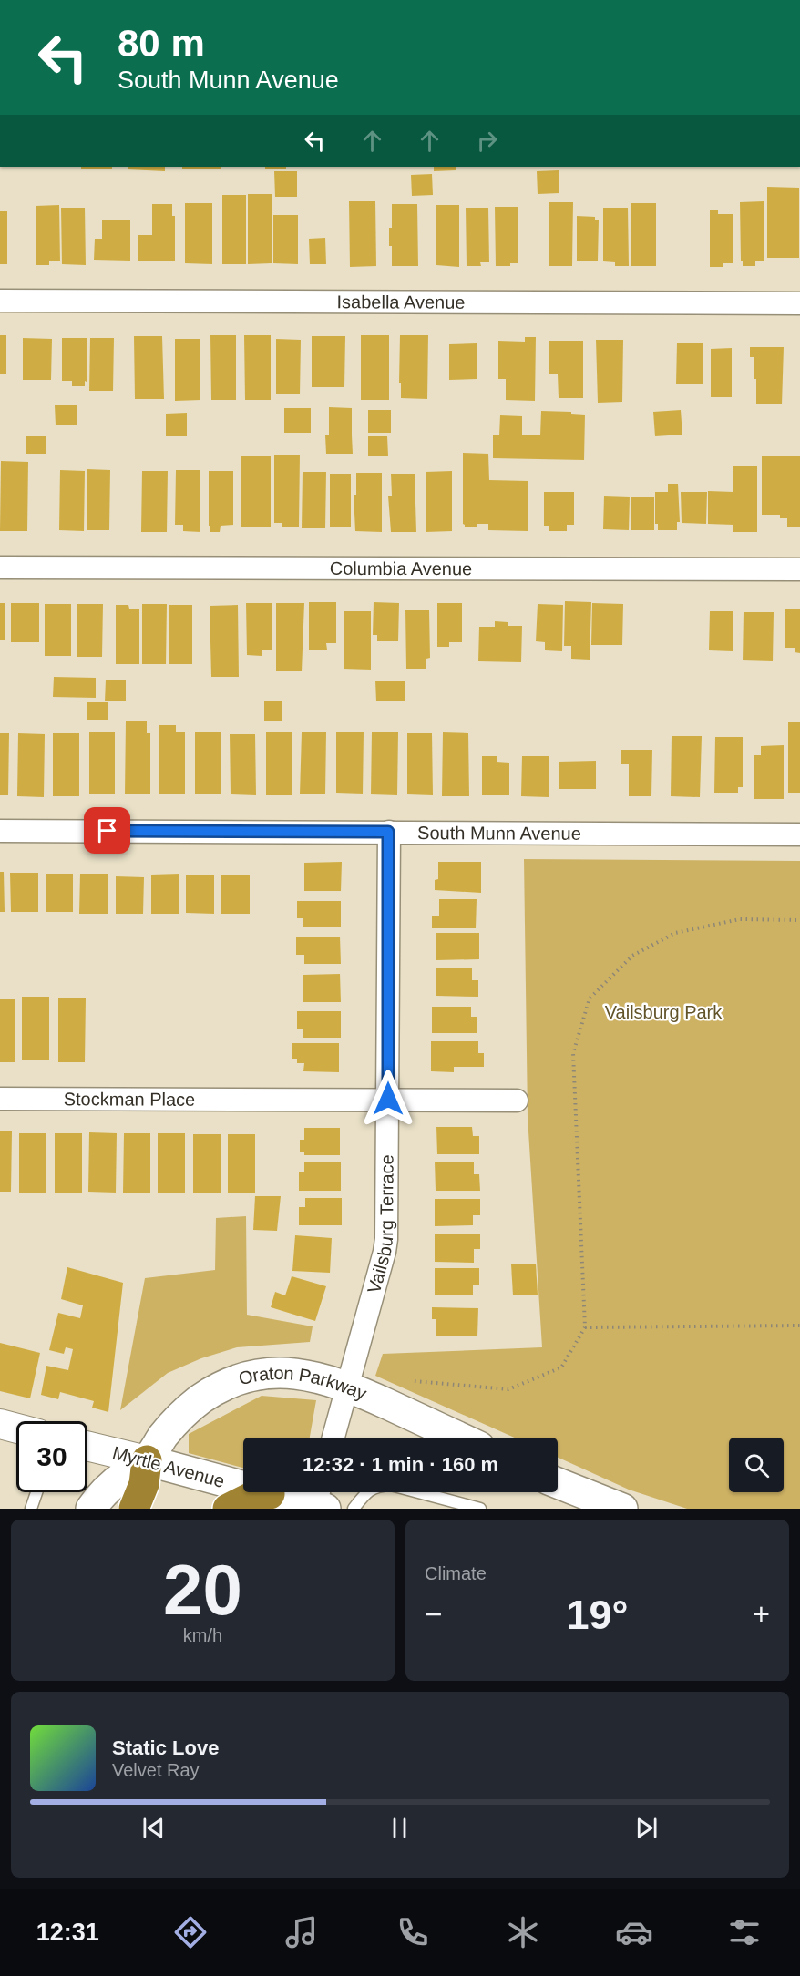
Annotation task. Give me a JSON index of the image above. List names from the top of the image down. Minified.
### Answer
{"streets":{"main road":["Oraton Parkway","Myrtle Avenue"],"street":["Isabella Avenue","Columbia Avenue","South Munn Avenue","Stockman Place","Vailsburg Terrace"]},"crossings":[["South Munn Avenue","Vailsburg Terrace"],["Stockman Place","Vailsburg Terrace"],["Vailsburg Terrace","Oraton Parkway"],["Oraton Parkway","Myrtle Avenue"]],"parks":["Vailsburg Park"],"page":{"turn":["80 m","South Munn Avenue"],"limit":"30","trip":"12:32 · 1 min · 160 m","tile":[["20","km/h"],"Climate"],"heat":["−","19°","+"],"song":["Static Love","Velvet Ray"],"tabs":"12:31"}}
